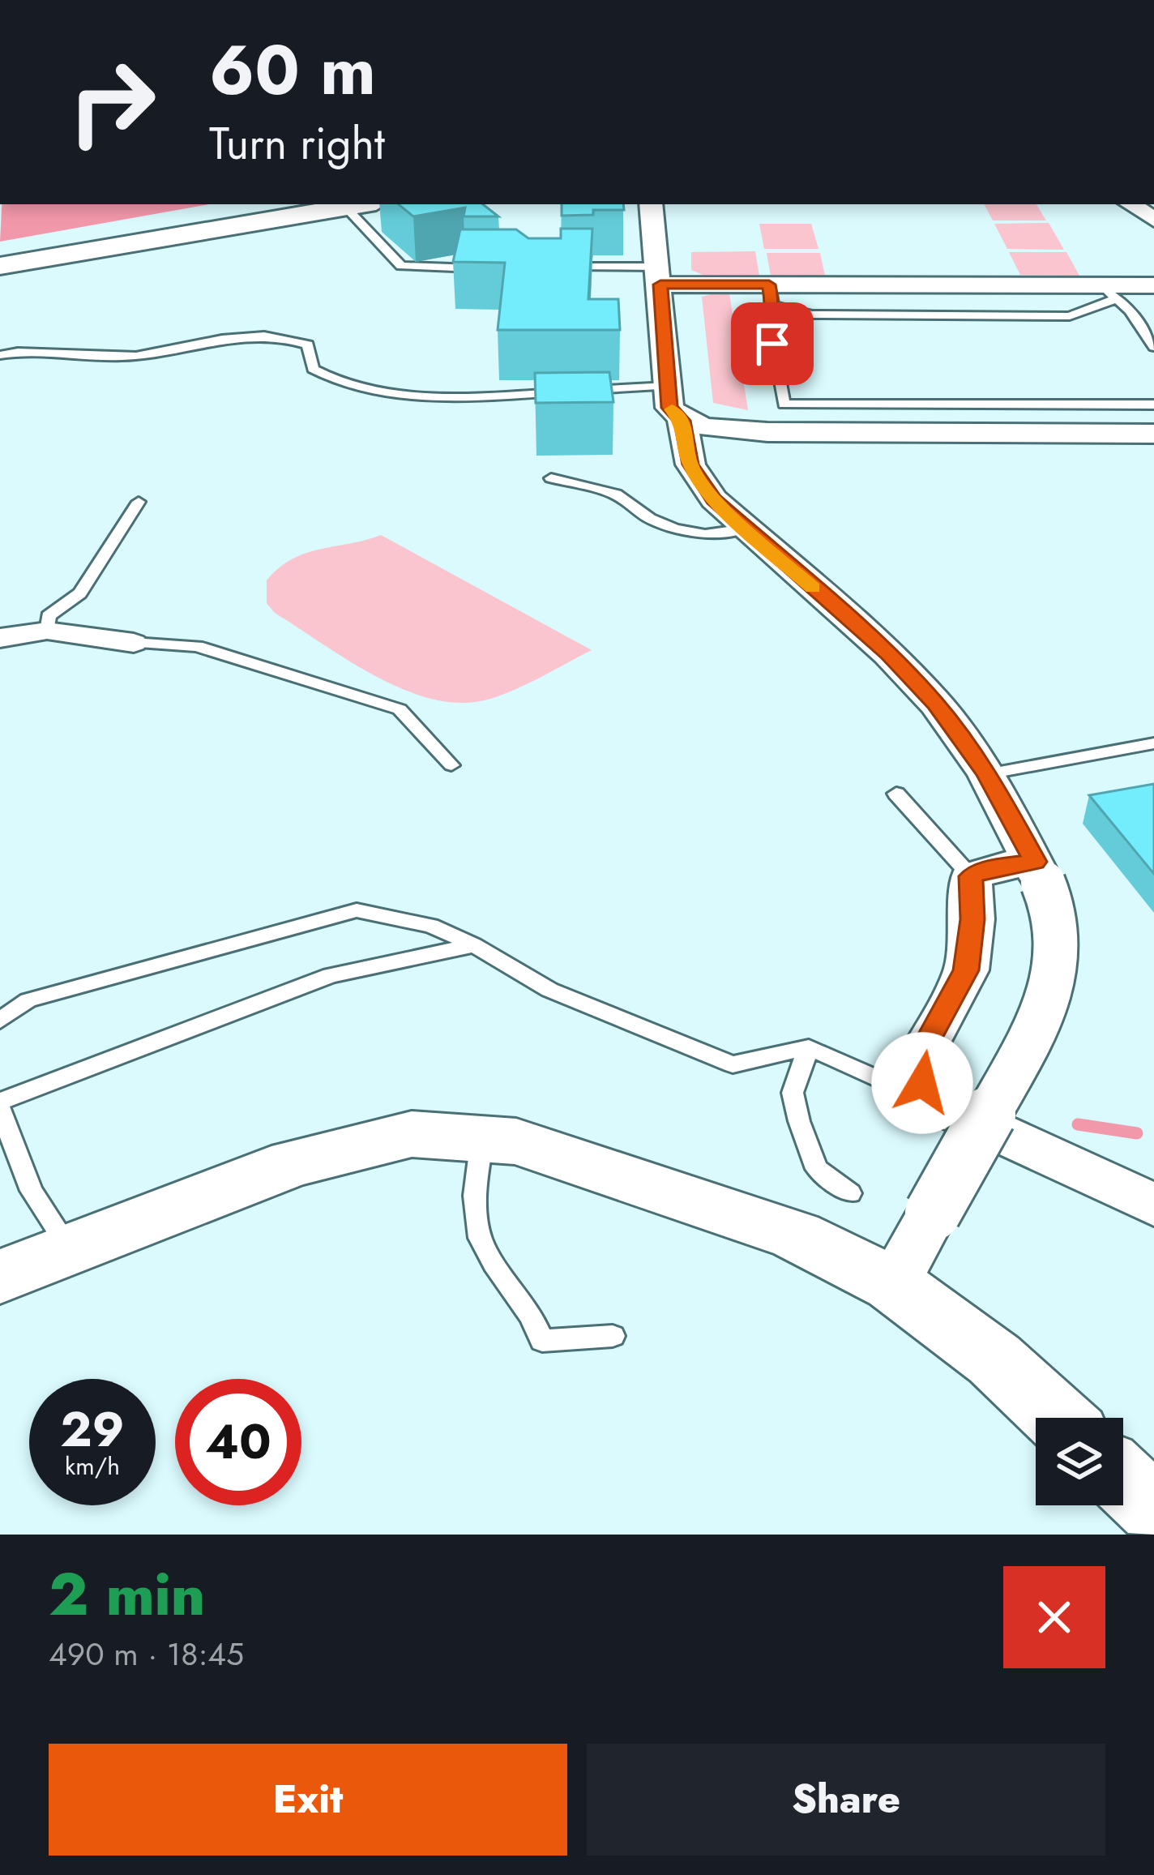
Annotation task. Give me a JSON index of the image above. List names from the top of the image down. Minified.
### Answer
{"page":{"turn":["60 m","Turn right"],"speed":"29 km/h","limit":"40","heading":["2 min","490 m · 18:45"],"buttons":["Exit","Share"]}}
